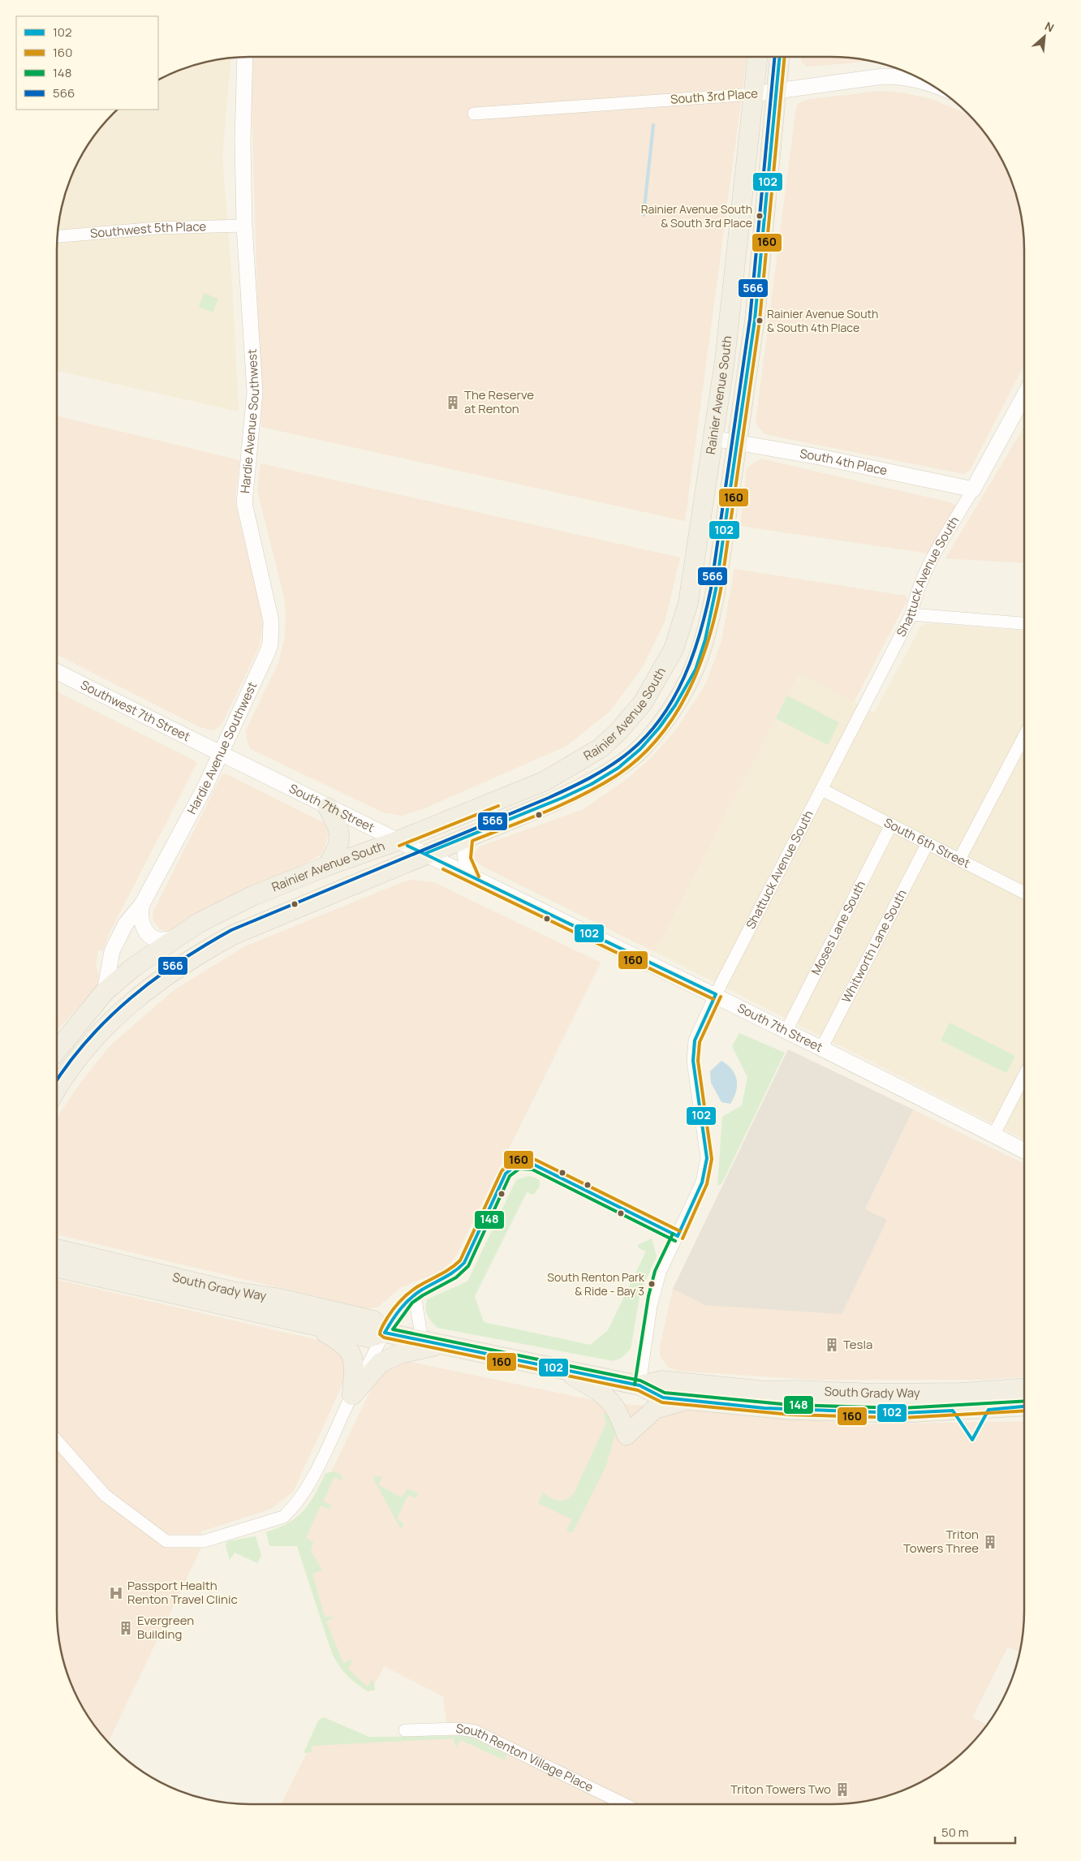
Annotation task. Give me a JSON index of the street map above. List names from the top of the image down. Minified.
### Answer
{"streets":{"main road":["Rainier Avenue South","South Grady Way"],"street":["South 3rd Place","Southwest 5th Place","Hardie Avenue Southwest","South 4th Place","Shattuck Avenue South","Southwest 7th Street","South 7th Street","South 6th Street","Moses Lane South","Whitworth Lane South","South Renton Village Place"]},"crossings":[["South 3rd Place","Rainier Avenue South"],["Southwest 5th Place","Hardie Avenue Southwest"],["Rainier Avenue South","Hardie Avenue Southwest"],["Rainier Avenue South","South 4th Place"],["Rainier Avenue South","South 7th Street"],["Hardie Avenue Southwest","Southwest 7th Street"],["Hardie Avenue Southwest","South 7th Street"],["South 4th Place","Shattuck Avenue South"],["Shattuck Avenue South","South 7th Street"],["Shattuck Avenue South","South 6th Street"],["Shattuck Avenue South","South Grady Way"],["Southwest 7th Street","South 7th Street"],["South 7th Street","Moses Lane South"],["South 7th Street","Whitworth Lane South"],["South 6th Street","Moses Lane South"],["South 6th Street","Whitworth Lane South"]],"places":{"other":["Rainier Avenue South & South 3rd Place","Rainier Avenue South & South 4th Place","South Renton Park & Ride - Bay 3"],"building":["The Reserve at Renton","Tesla","Triton Towers Three","Evergreen Building","Triton Towers Two"],"hospital":["Passport Health Renton Travel Clinic"]},"lines":["transit line 102","transit line 160","transit line 566","transit line 148"],"legend":["102","160","148","566"],"scale_bar":"50 m","north":"top right"}
